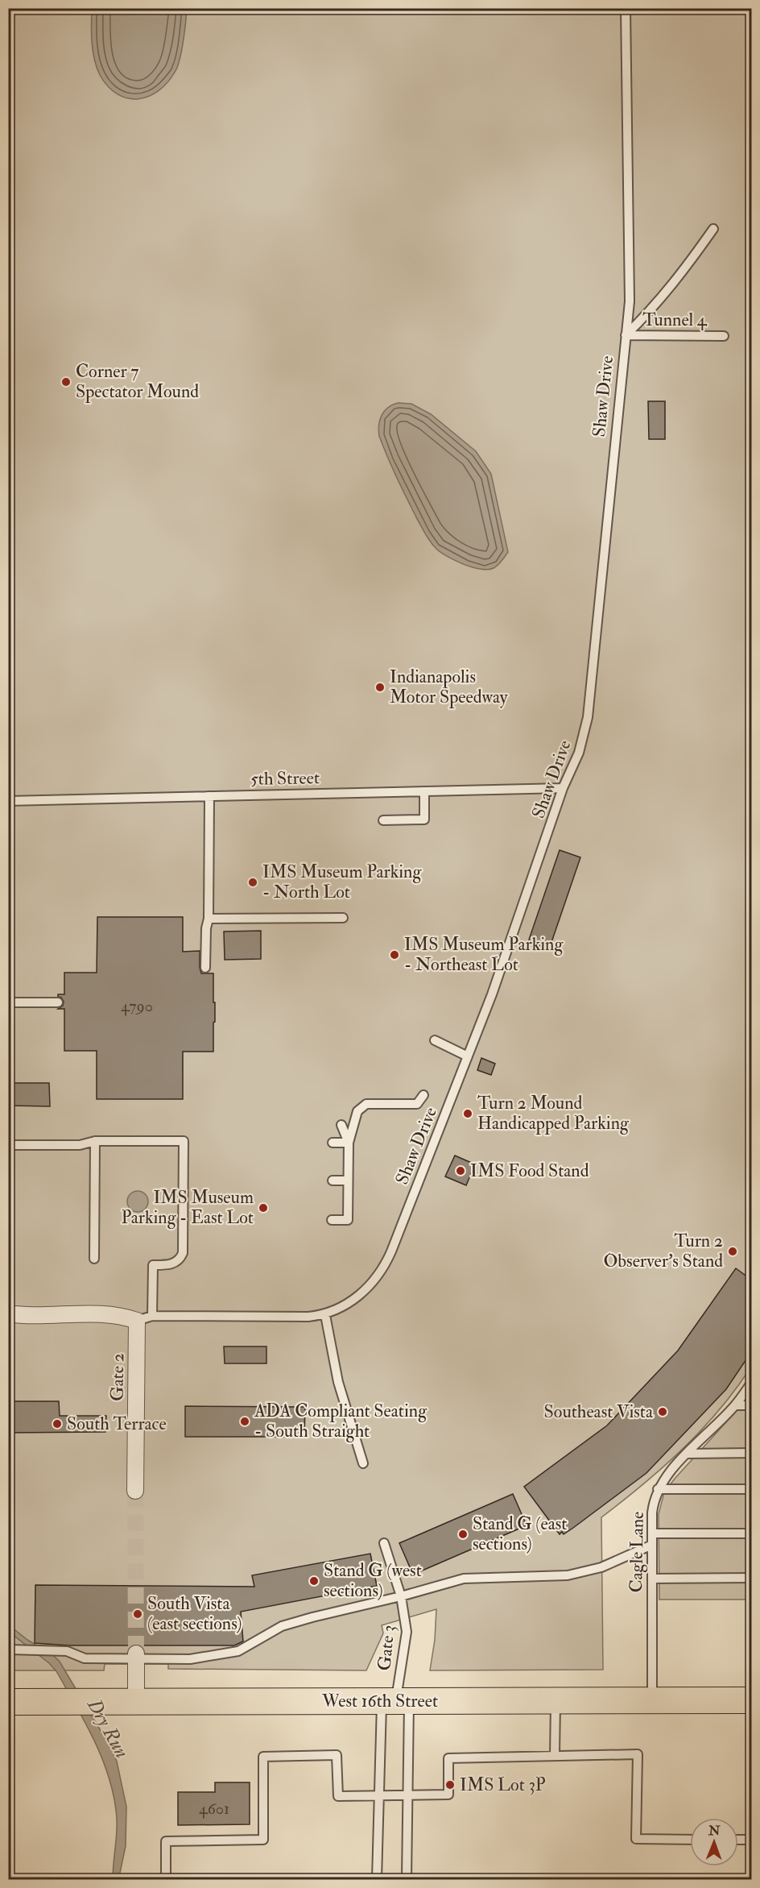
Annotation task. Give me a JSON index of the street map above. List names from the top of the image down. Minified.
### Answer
{"streets":{"main road":["West 16th Street"],"street":["Gate 2"],"lane":["Tunnel 4","Shaw Drive","5th Street","Cagle Lane","Gate 3"]},"crossings":[["Tunnel 4","Shaw Drive"],["Shaw Drive","5th Street"],["Shaw Drive","Gate 2"],["Cagle Lane","West 16th Street"],["Gate 3","West 16th Street"]],"water":["Dry Run"],"places":["Corner 7 Spectator Mound","Indianapolis Motor Speedway","IMS Museum Parking - North Lot","IMS Museum Parking - Northeast Lot","Turn 2 Mound Handicapped Parking","IMS Food Stand","IMS Museum Parking - East Lot","Turn 2 Observer's Stand","Southeast Vista","ADA Compliant Seating - South Straight","South Terrace","Stand G (east sections)","Stand G (west sections)","South Vista (east sections)","IMS Lot 3P"],"house_numbers":["4790","4601"],"north":"top"}
